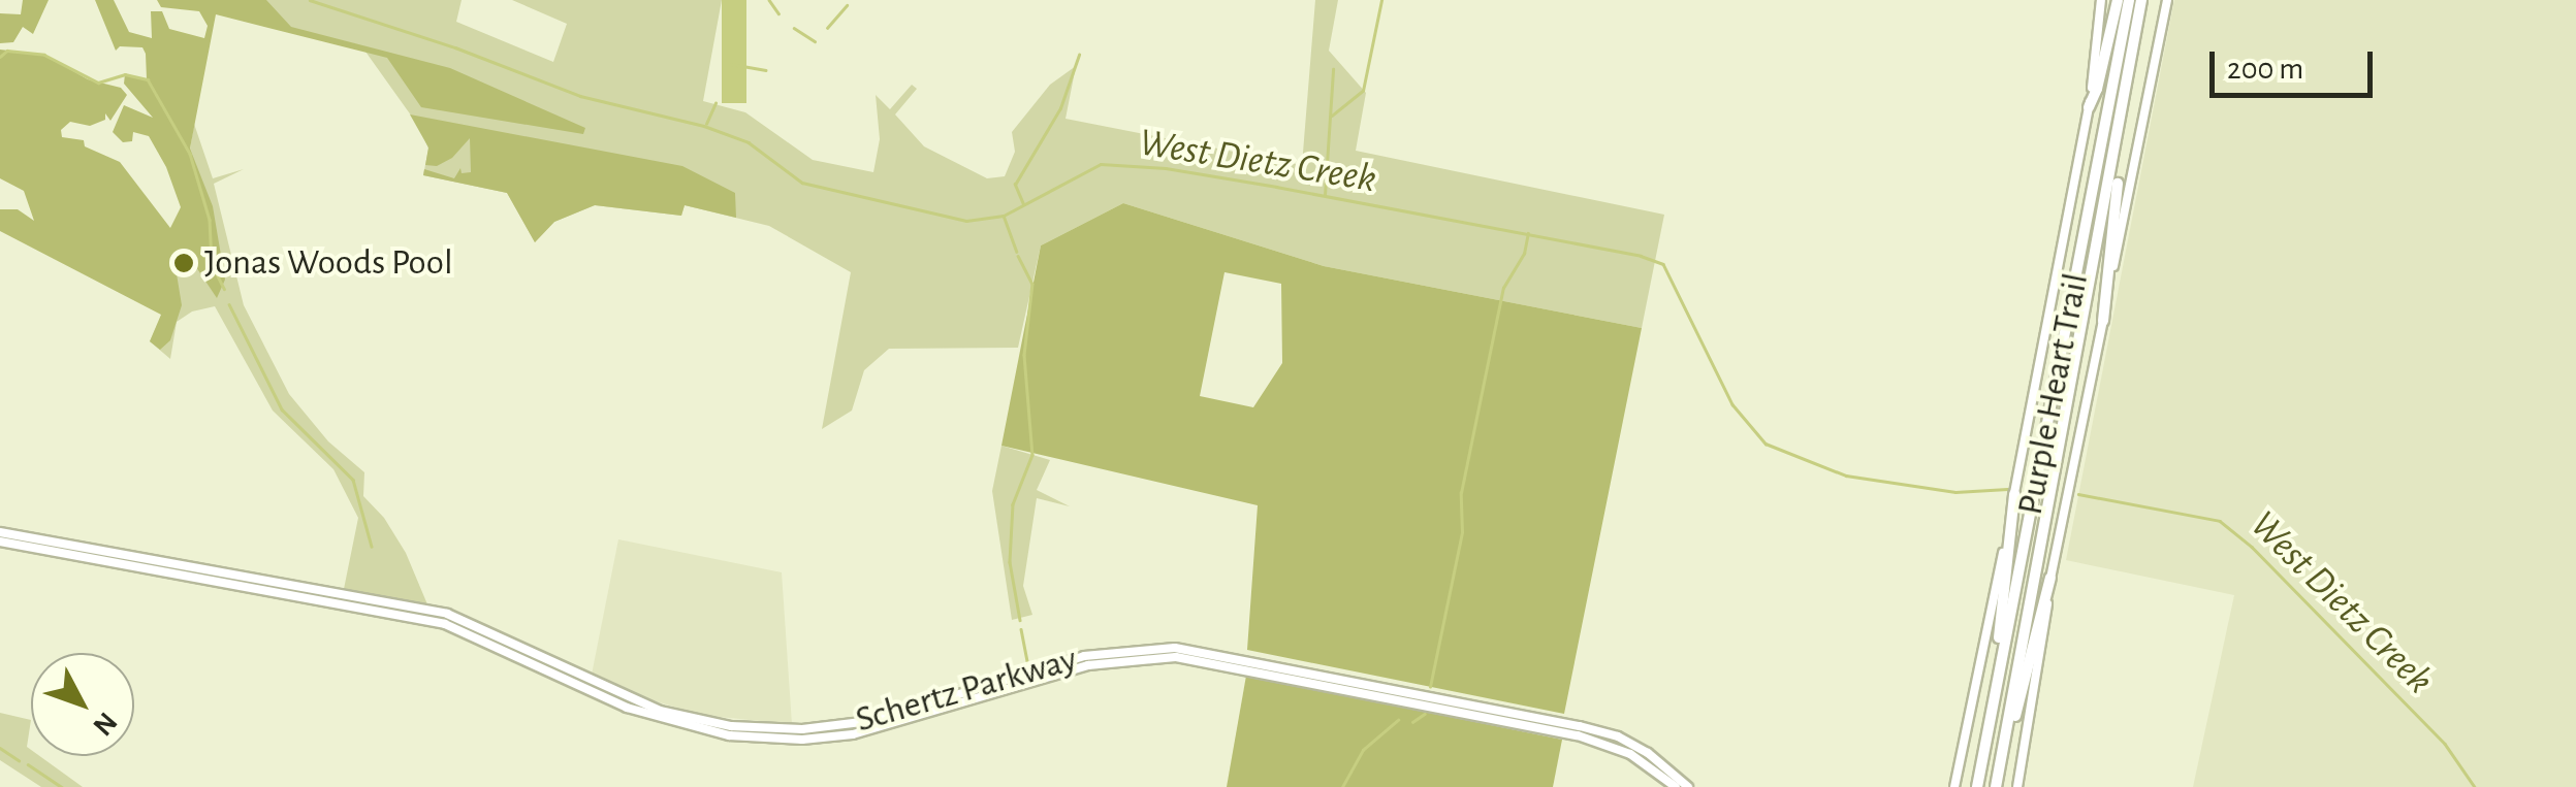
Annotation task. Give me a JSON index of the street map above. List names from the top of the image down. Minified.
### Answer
{"streets":{"highway":["Purple Heart Trail"],"main road":["Schertz Parkway"]},"water":["West Dietz Creek"],"places":["Jonas Woods Pool"],"scale_bar":"200 m","north":"bottom right"}
